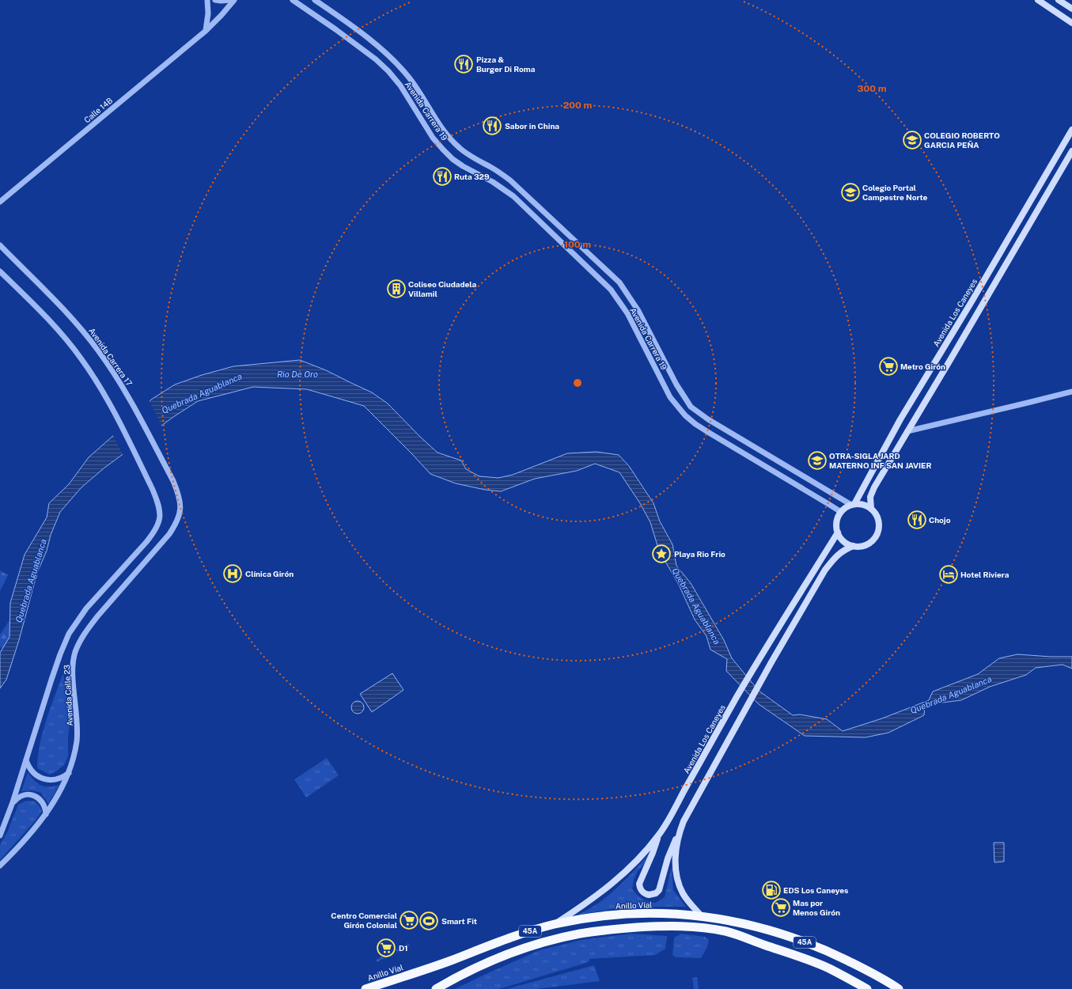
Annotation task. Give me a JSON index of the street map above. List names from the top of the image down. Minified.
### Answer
{"streets":{"highway":["Anillo Víal","45A"],"main road":["Avenida Los Caneyes"],"street":["Calle 14B","Avenida Carrera 19","Avenida Carrera 17","Avenida Calle 23"]},"crossings":[["Avenida Carrera 19","Avenida Los Caneyes"],["Avenida Los Caneyes","Anillo Víal"],["Avenida Carrera 17","Avenida Calle 23"]],"water":["Rio De Oro","Quebrada Aguablanca"],"places":{"restaurant":["Pizza & Burger Di Roma","Sabor in China","Ruta 329","Chojo"],"school or university":["COLEGIO ROBERTO GARCIA PEÑA","Colegio Portal Campestre Norte","OTRA-SIGLA JARD MATERNO INF SAN JAVIER"],"building":["Coliseo Ciudadela Villamil"],"supermarket":["Metro Girón","Mas por Menos Girón","Centro Comercial Girón Colonial","D1"],"place":["Playa Rio Frio"],"hospital":["Clínica Girón"],"hotel":["Hotel Riviera"],"fuel station":["EDS Los Caneyes"],"sports":["Smart Fit"]},"rings":["300 m","200 m","100 m"]}
